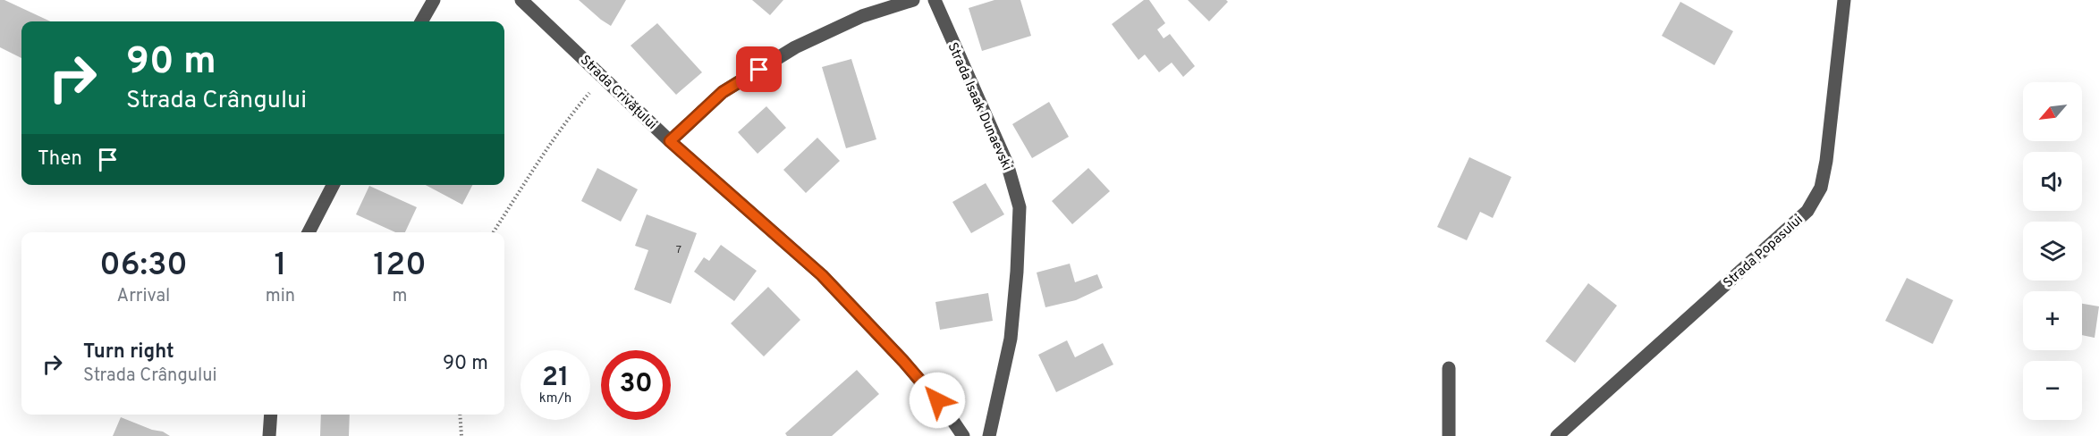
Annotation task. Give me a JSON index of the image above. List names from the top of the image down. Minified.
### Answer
{"streets":{"street":["Strada Crivățului","Strada Isaak Dunaevski","Strada Popasului"]},"house_numbers":["7"],"north":"bottom left","page":{"turn":["90 m","Strada Crângului"],"map_buttons":["+","−"],"then":"Then","eta":["06:30","Arrival","1","min","120","m"],"list":[{"name":"Turn right","note":"Strada Crângului","value":"90 m"}],"speed":"21 km/h","limit":"30"}}
